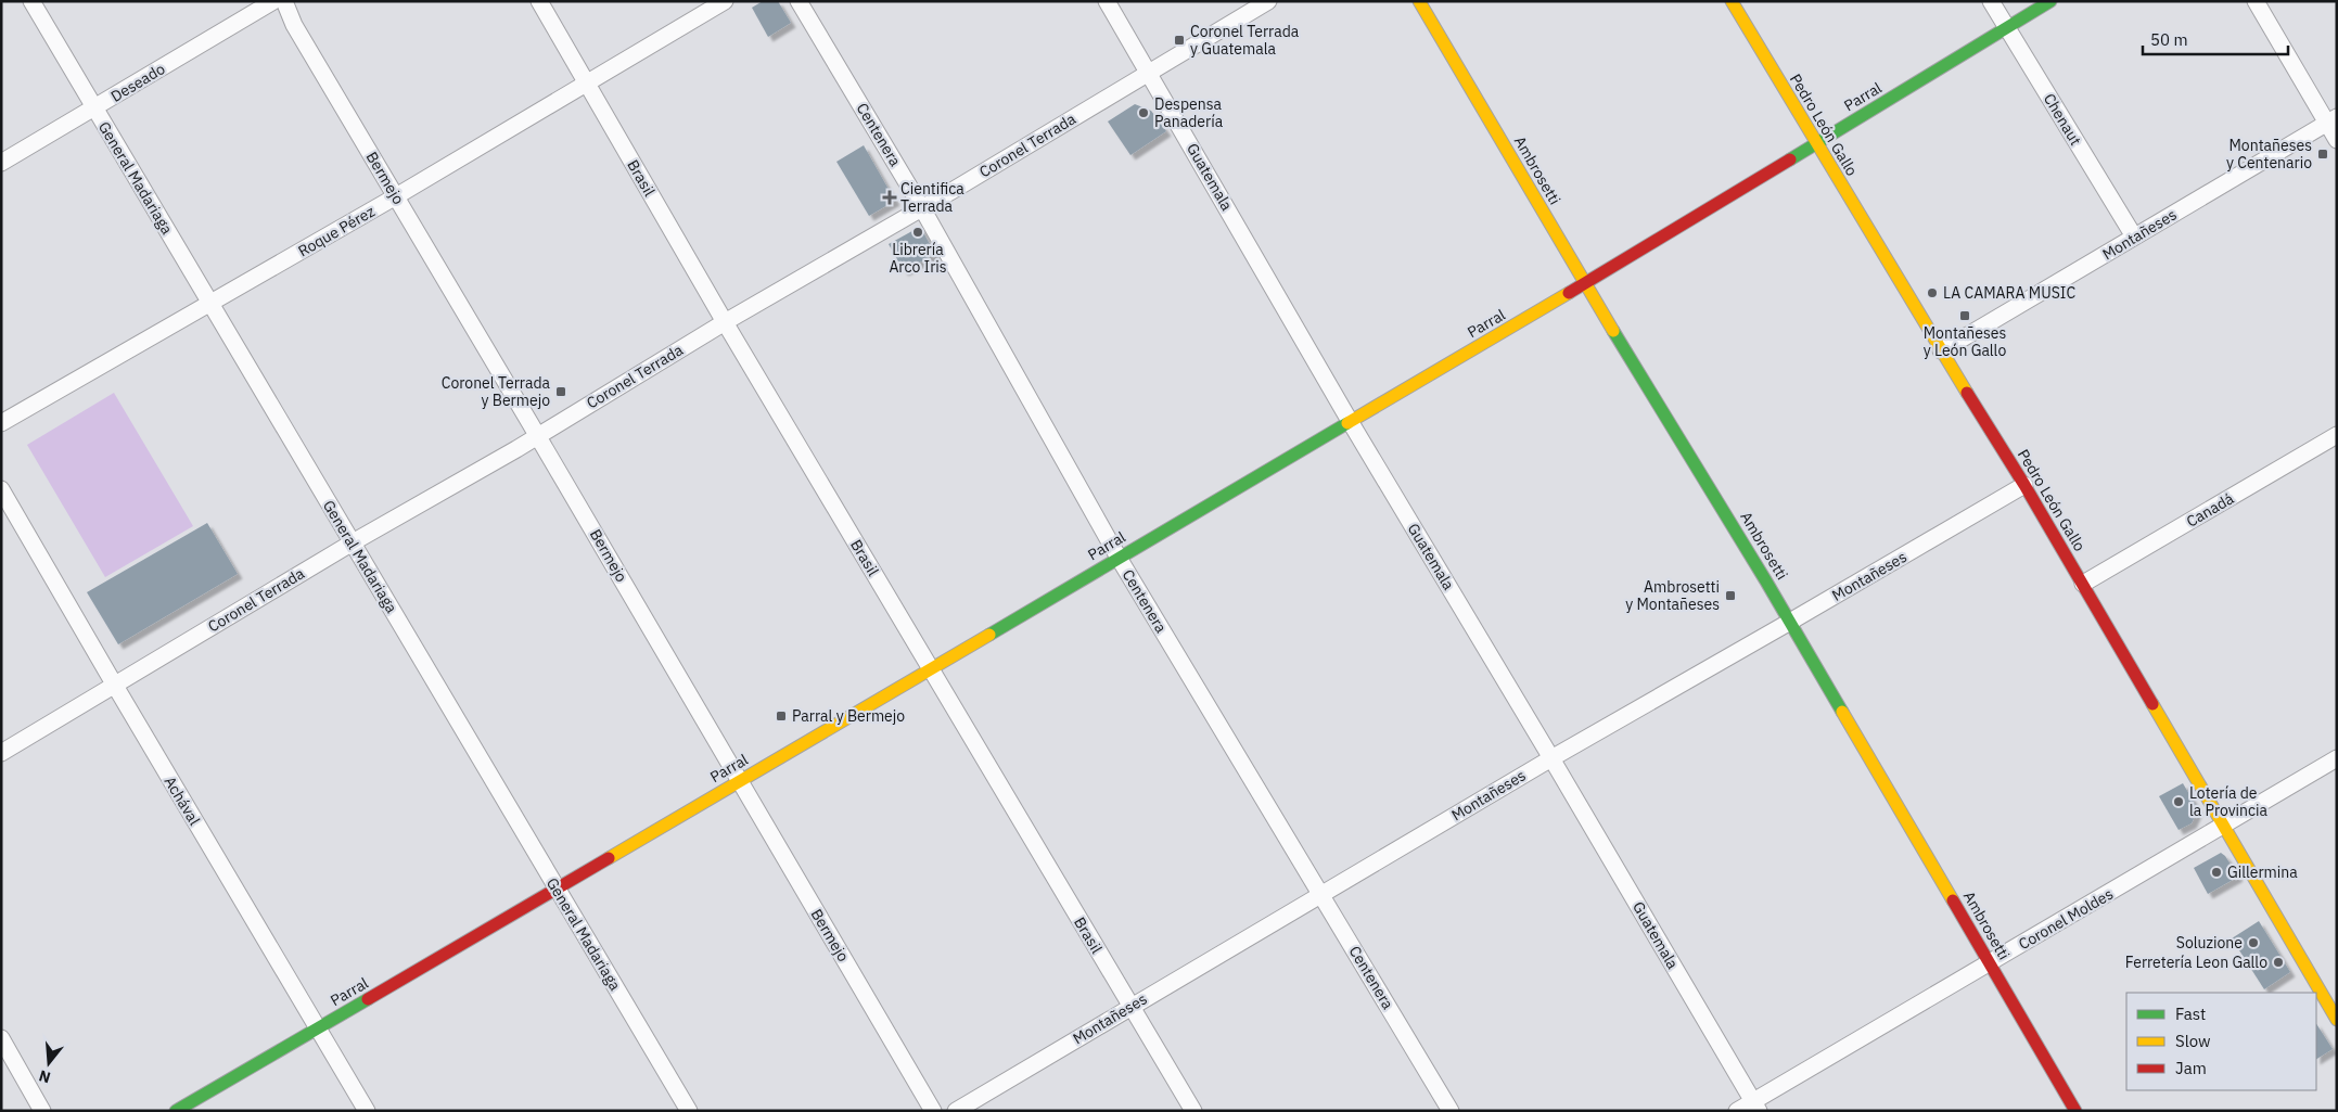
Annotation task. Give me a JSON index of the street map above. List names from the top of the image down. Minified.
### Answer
{"streets":{"street":["Deseado","Parral","Chenaut","Pedro León Gallo","Centenera","Coronel Terrada","Ambrosetti","Guatemala","General Madariaga","Bermejo","Brasil","Roque Pérez","Montañeses","Canadá","Achával","Coronel Moldes"]},"crossings":[["Deseado","General Madariaga"],["Parral","Chenaut"],["Parral","Pedro León Gallo"],["Parral","Centenera"],["Parral","Ambrosetti"],["Parral","Guatemala"],["Parral","General Madariaga"],["Parral","Bermejo"],["Parral","Brasil"],["Parral","Achával"],["Chenaut","Montañeses"],["Pedro León Gallo","Montañeses"],["Pedro León Gallo","Canadá"],["Pedro León Gallo","Coronel Moldes"],["Centenera","Coronel Terrada"],["Centenera","Montañeses"],["Coronel Terrada","Guatemala"],["Coronel Terrada","General Madariaga"],["Coronel Terrada","Bermejo"],["Coronel Terrada","Brasil"],["Coronel Terrada","Achával"],["Ambrosetti","Montañeses"],["Ambrosetti","Coronel Moldes"],["Guatemala","Montañeses"],["Guatemala","Coronel Moldes"],["General Madariaga","Roque Pérez"],["Bermejo","Roque Pérez"],["Brasil","Roque Pérez"],["Brasil","Montañeses"]],"places":{"transit":["Coronel Terrada y Guatemala","Montañeses y Centenario","Montañeses y León Gallo","Coronel Terrada y Bermejo","Ambrosetti y Montañeses","Parral y Bermejo"],"other":["Despensa Panadería","Librería Arco Iris","LA CAMARA MUSIC","Lotería de la Provincia","Gillermina","Soluzione","Ferretería Leon Gallo"],"health":["Cientifica Terrada"]},"legend":["Fast","Slow","Jam"],"scale_bar":"50 m","north":"bottom"}
